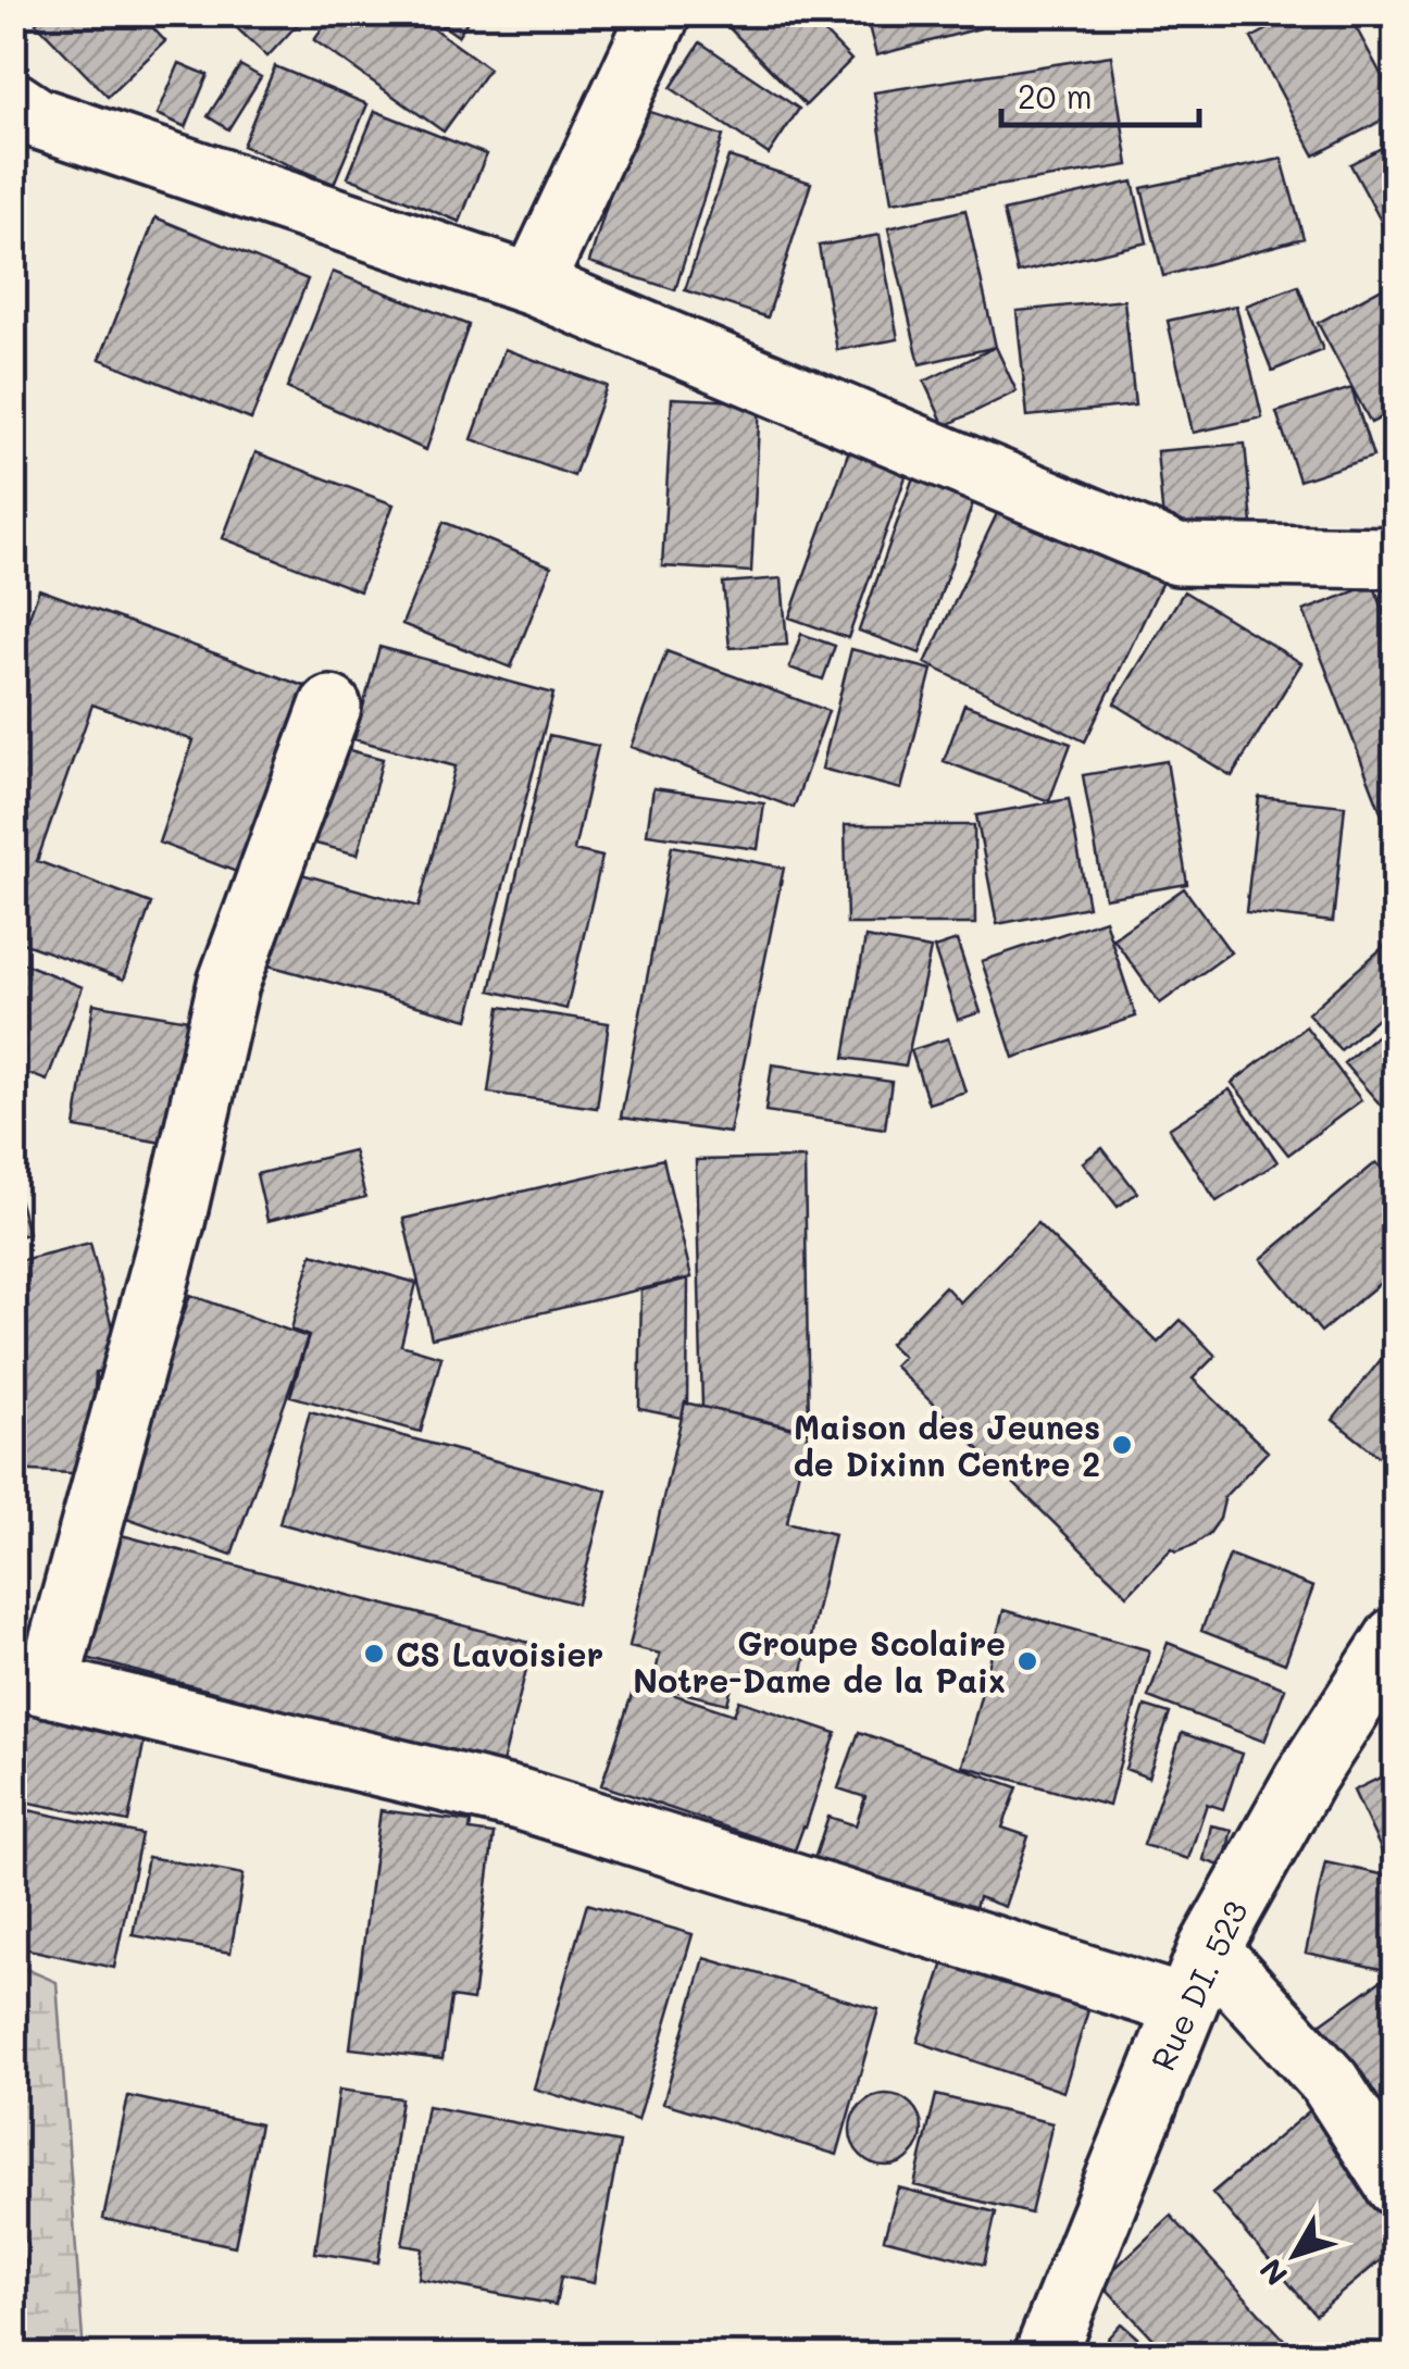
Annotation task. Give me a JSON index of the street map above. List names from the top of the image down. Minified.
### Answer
{"streets":{"street":["Rue DI. 523"]},"places":["Maison des Jeunes de Dixinn Centre 2","CS Lavoisier","Groupe Scolaire Notre-Dame de la Paix"],"scale_bar":"20 m","north":"bottom left"}
